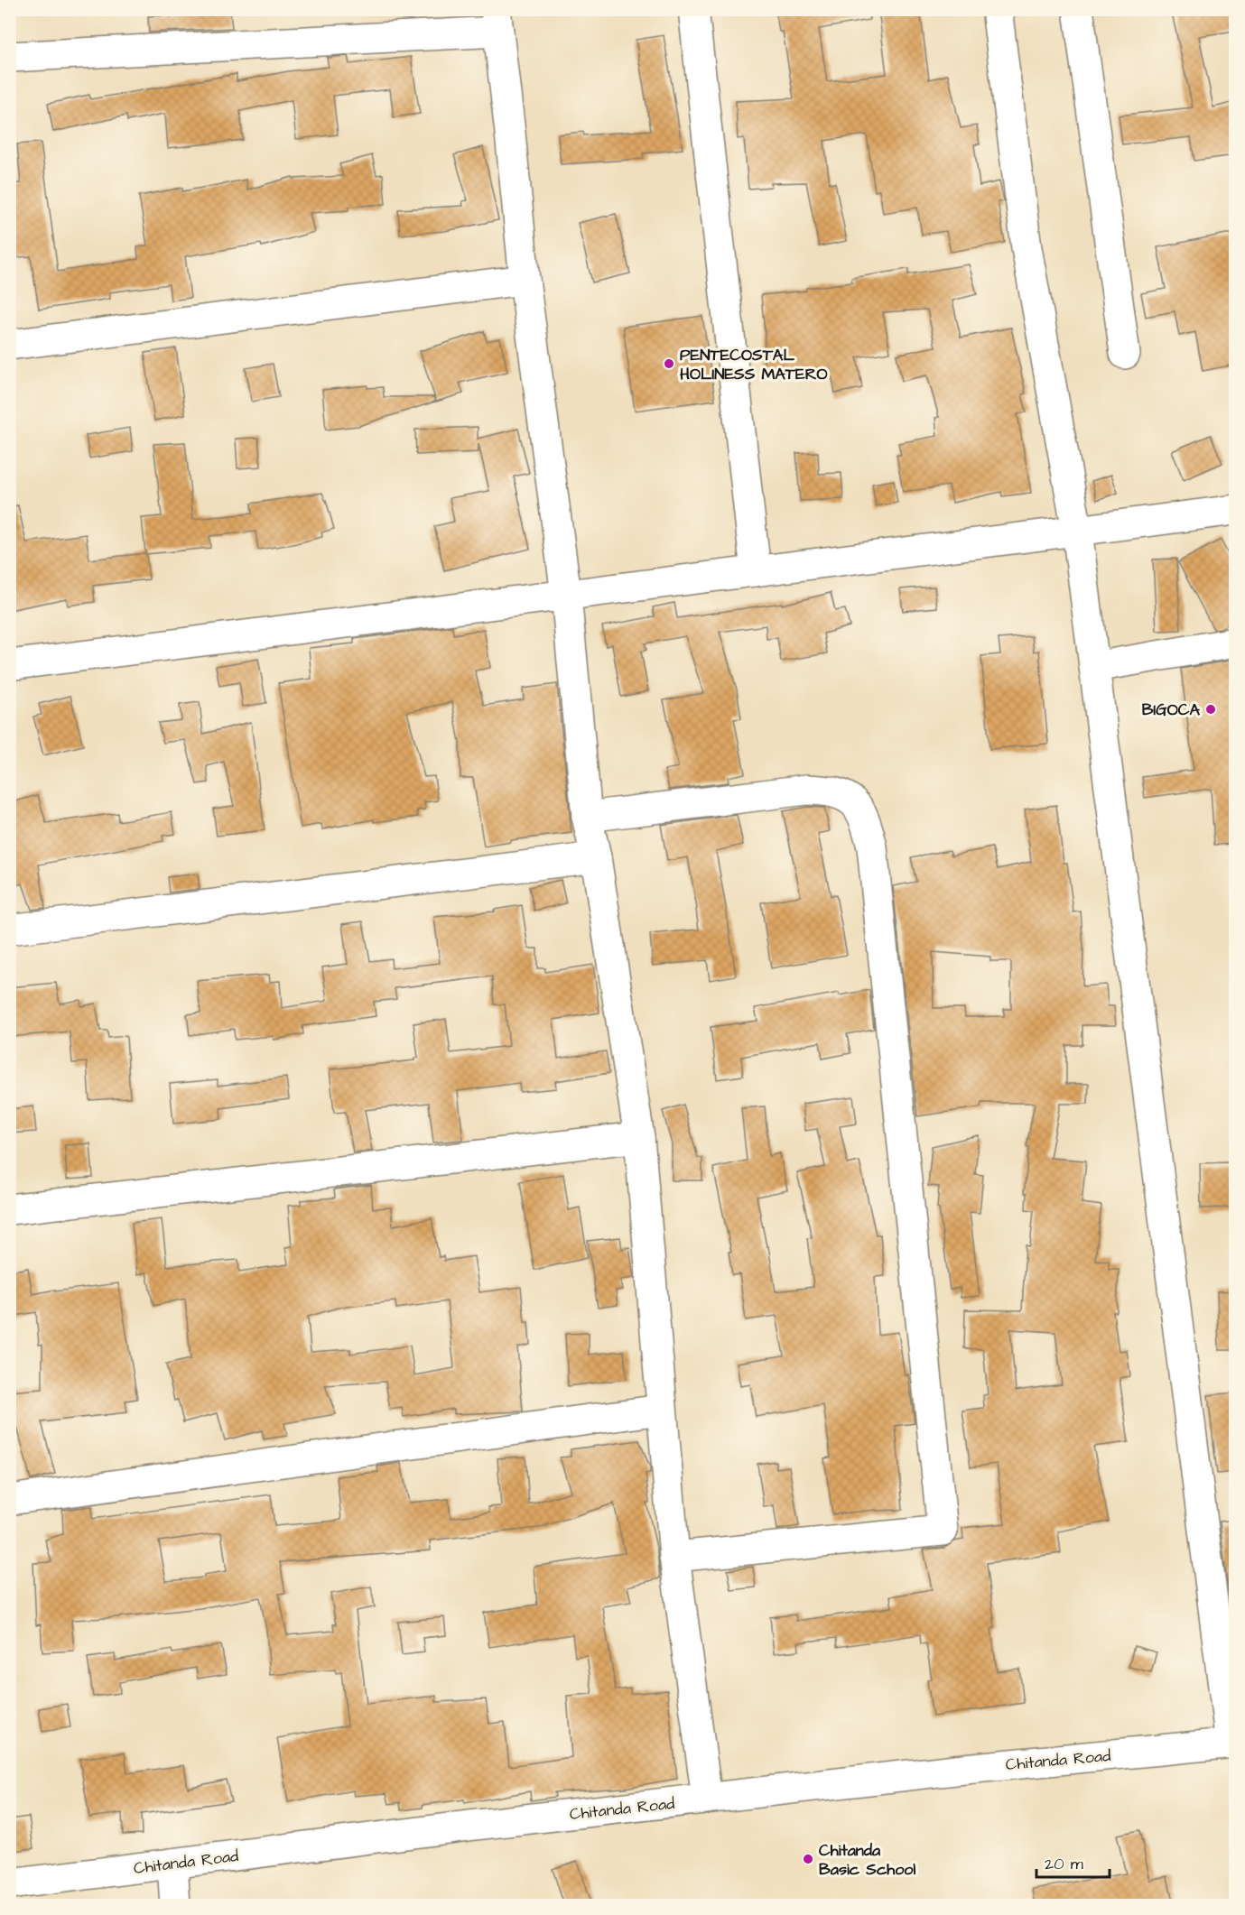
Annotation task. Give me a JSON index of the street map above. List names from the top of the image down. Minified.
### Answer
{"streets":{"street":["Chitanda Road"]},"places":["PENTECOSTAL HOLINESS MATERO","BIGOCA","Chitanda Basic School"],"scale_bar":"20 m"}
